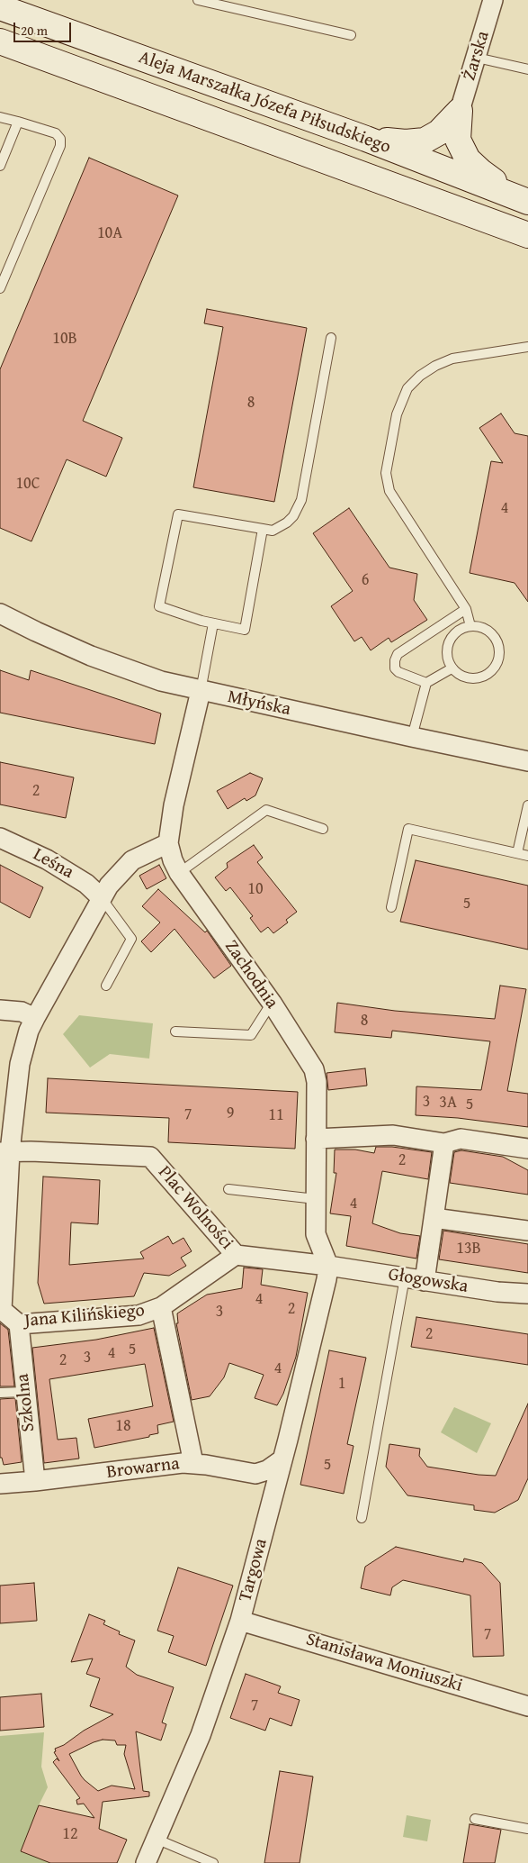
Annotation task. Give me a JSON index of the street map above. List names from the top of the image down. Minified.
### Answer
{"streets":{"main road":["Aleja Marszałka Józefa Piłsudskiego"],"street":["Żarska","Młyńska","Leśna","Zachodnia","Plac Wolności","Głogowska","Jana Kilińskiego","Szkolna","Browarna","Targowa","Stanisława Moniuszki"]},"crossings":[["Młyńska","Zachodnia"],["Zachodnia","Plac Wolności"],["Zachodnia","Głogowska"],["Zachodnia","Targowa"],["Plac Wolności","Głogowska"],["Plac Wolności","Jana Kilińskiego"],["Plac Wolności","Targowa"],["Głogowska","Targowa"],["Jana Kilińskiego","Szkolna"],["Szkolna","Browarna"],["Browarna","Targowa"],["Targowa","Stanisława Moniuszki"]],"house_numbers":["10A","10B","8","10C","4","6","2","10","5","8","3","3A","5","9","7","11","2","4","13B","4","2","3","2","5","4","3","2","4","1","18","5","7","7","12"],"scale_bar":"20 m"}
